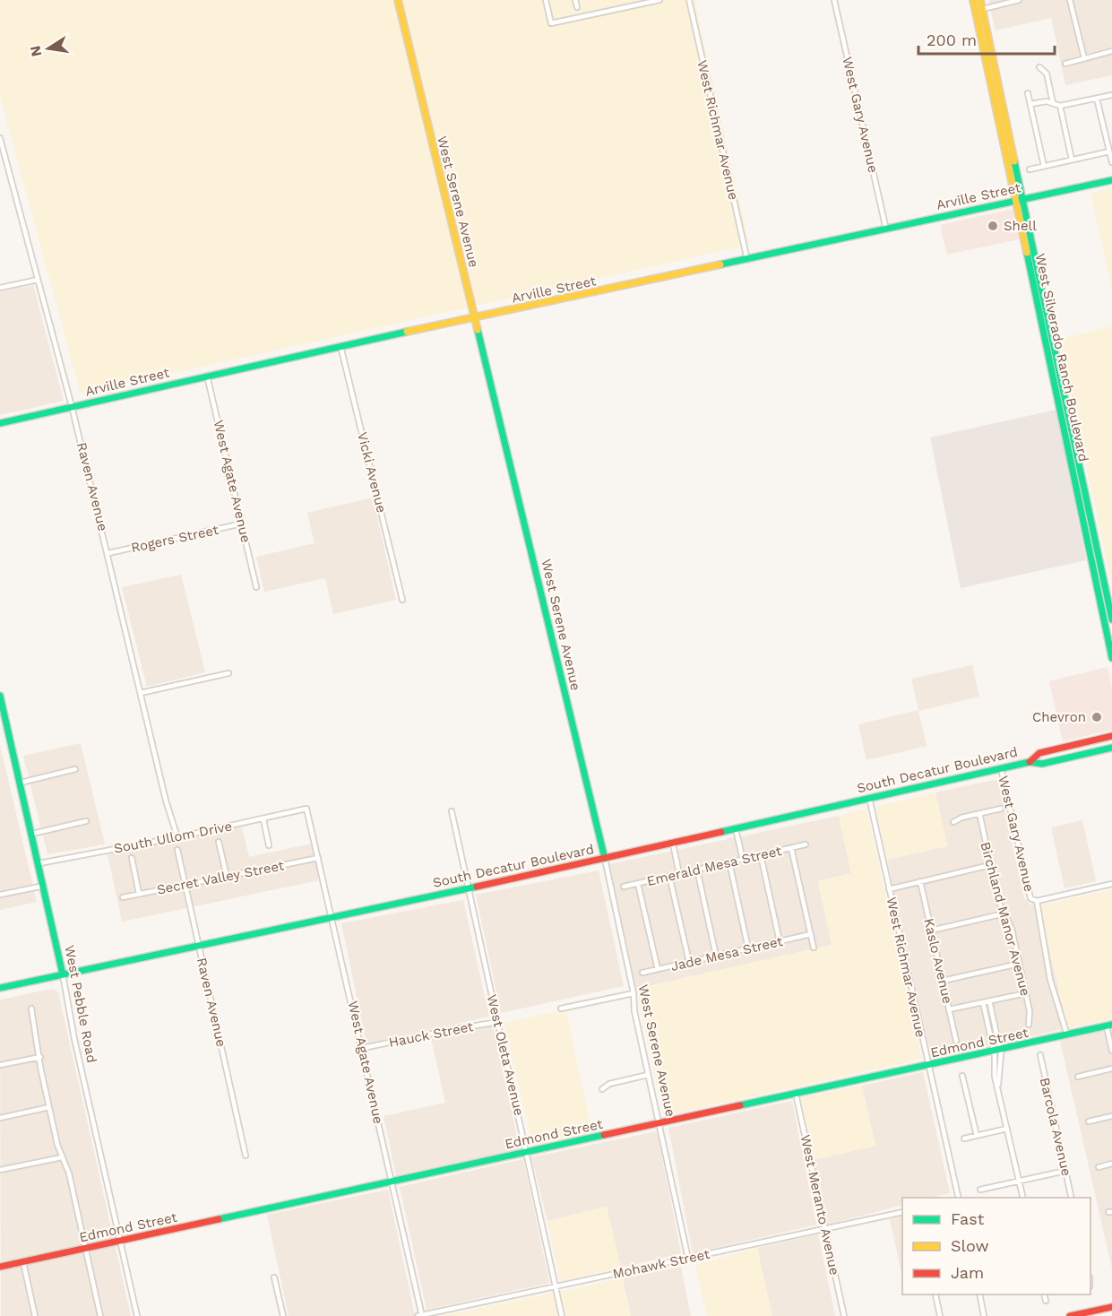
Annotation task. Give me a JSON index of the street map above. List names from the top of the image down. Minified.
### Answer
{"streets":{"street":["West Gary Avenue","West Richmar Avenue","Arville Street","West Serene Avenue","West Silverado Ranch Boulevard","Vicki Avenue","West Agate Avenue","Raven Avenue","Rogers Street","South Decatur Boulevard","South Ullom Drive","Emerald Mesa Street","Secret Valley Street","Birchland Manor Avenue","Jade Mesa Street","Kaslo Avenue","West Pebble Road","Hauck Street","Edmond Street","West Oleta Avenue","Barcola Avenue","West Meranto Avenue","Mohawk Street"]},"crossings":[["West Gary Avenue","Arville Street"],["West Gary Avenue","South Decatur Boulevard"],["West Gary Avenue","Edmond Street"],["West Richmar Avenue","Arville Street"],["West Richmar Avenue","South Decatur Boulevard"],["West Richmar Avenue","Edmond Street"],["Arville Street","West Serene Avenue"],["Arville Street","West Silverado Ranch Boulevard"],["Arville Street","Vicki Avenue"],["Arville Street","West Agate Avenue"],["Arville Street","Raven Avenue"],["West Serene Avenue","South Decatur Boulevard"],["West Serene Avenue","Edmond Street"],["West Serene Avenue","Mohawk Street"],["West Agate Avenue","Rogers Street"],["West Agate Avenue","South Decatur Boulevard"],["West Agate Avenue","South Ullom Drive"],["West Agate Avenue","Secret Valley Street"],["West Agate Avenue","Hauck Street"],["West Agate Avenue","Edmond Street"],["West Agate Avenue","Mohawk Street"],["Raven Avenue","Rogers Street"],["Raven Avenue","South Decatur Boulevard"],["Raven Avenue","South Ullom Drive"],["Raven Avenue","Secret Valley Street"],["South Decatur Boulevard","West Pebble Road"],["South Decatur Boulevard","West Oleta Avenue"],["South Ullom Drive","West Pebble Road"],["West Pebble Road","Edmond Street"],["Hauck Street","West Oleta Avenue"],["Edmond Street","West Oleta Avenue"],["Edmond Street","West Meranto Avenue"],["West Oleta Avenue","Mohawk Street"],["West Meranto Avenue","Mohawk Street"]],"places":["Shell","Chevron"],"legend":["Fast","Slow","Jam"],"scale_bar":"200 m","north":"left"}
